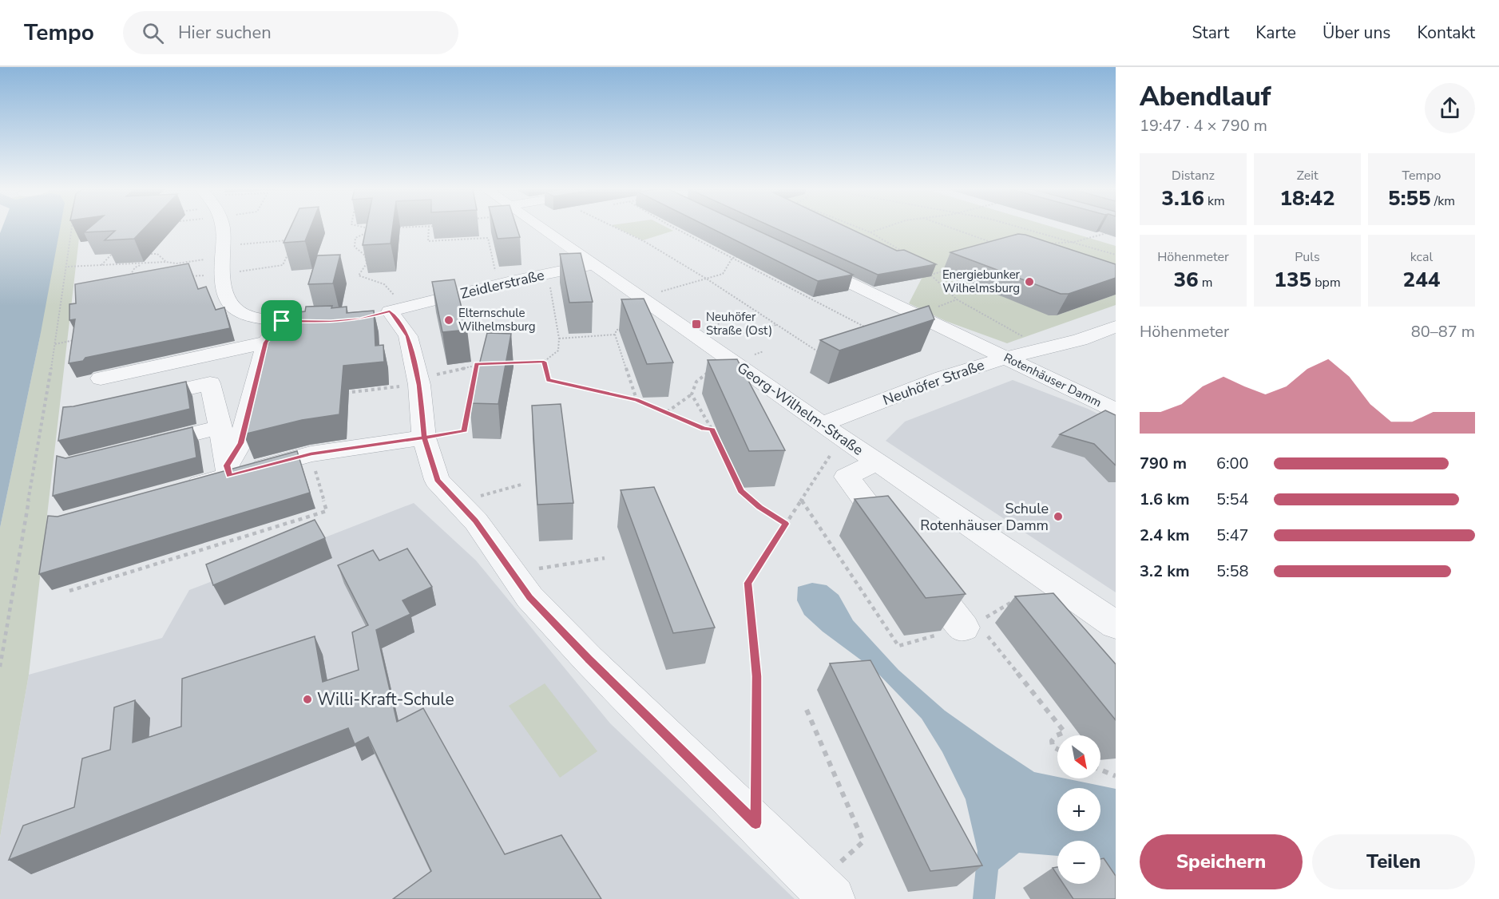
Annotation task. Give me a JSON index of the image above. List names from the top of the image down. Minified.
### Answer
{"streets":{"street":["Zeidlerstraße","Rotenhäuser Damm","Neuhöfer Straße","Georg-Wilhelm-Straße"]},"crossings":[["Zeidlerstraße","Georg-Wilhelm-Straße"],["Rotenhäuser Damm","Neuhöfer Straße"],["Neuhöfer Straße","Georg-Wilhelm-Straße"]],"places":{"other":["Energiebunker Wilhelmsburg","Elternschule Wilhelmsburg","Schule Rotenhäuser Damm","Willi-Kraft-Schule"],"transit":["Neuhöfer Straße (Ost)"]},"north":"bottom right","page":{"header":"Tempo","search":"Hier suchen","nav":["Start","Karte","Über uns","Kontakt"],"heading":["Abendlauf","19:47 · 4 × 790 m"],"stats":[["Distanz","3.16 km"],["Zeit","18:42"],["Tempo","5:55 /km"],["Höhenmeter","36 m"],["Puls","135 bpm"],["kcal","244"]],"chart":["Höhenmeter","80–87 m"],"list":[{"name":"790 m","note":"6:00"},{"name":"1.6 km","note":"5:54"},{"name":"2.4 km","note":"5:47"},{"name":"3.2 km","note":"5:58"}],"map_buttons":["+","−"],"buttons":["Speichern","Teilen"]}}
